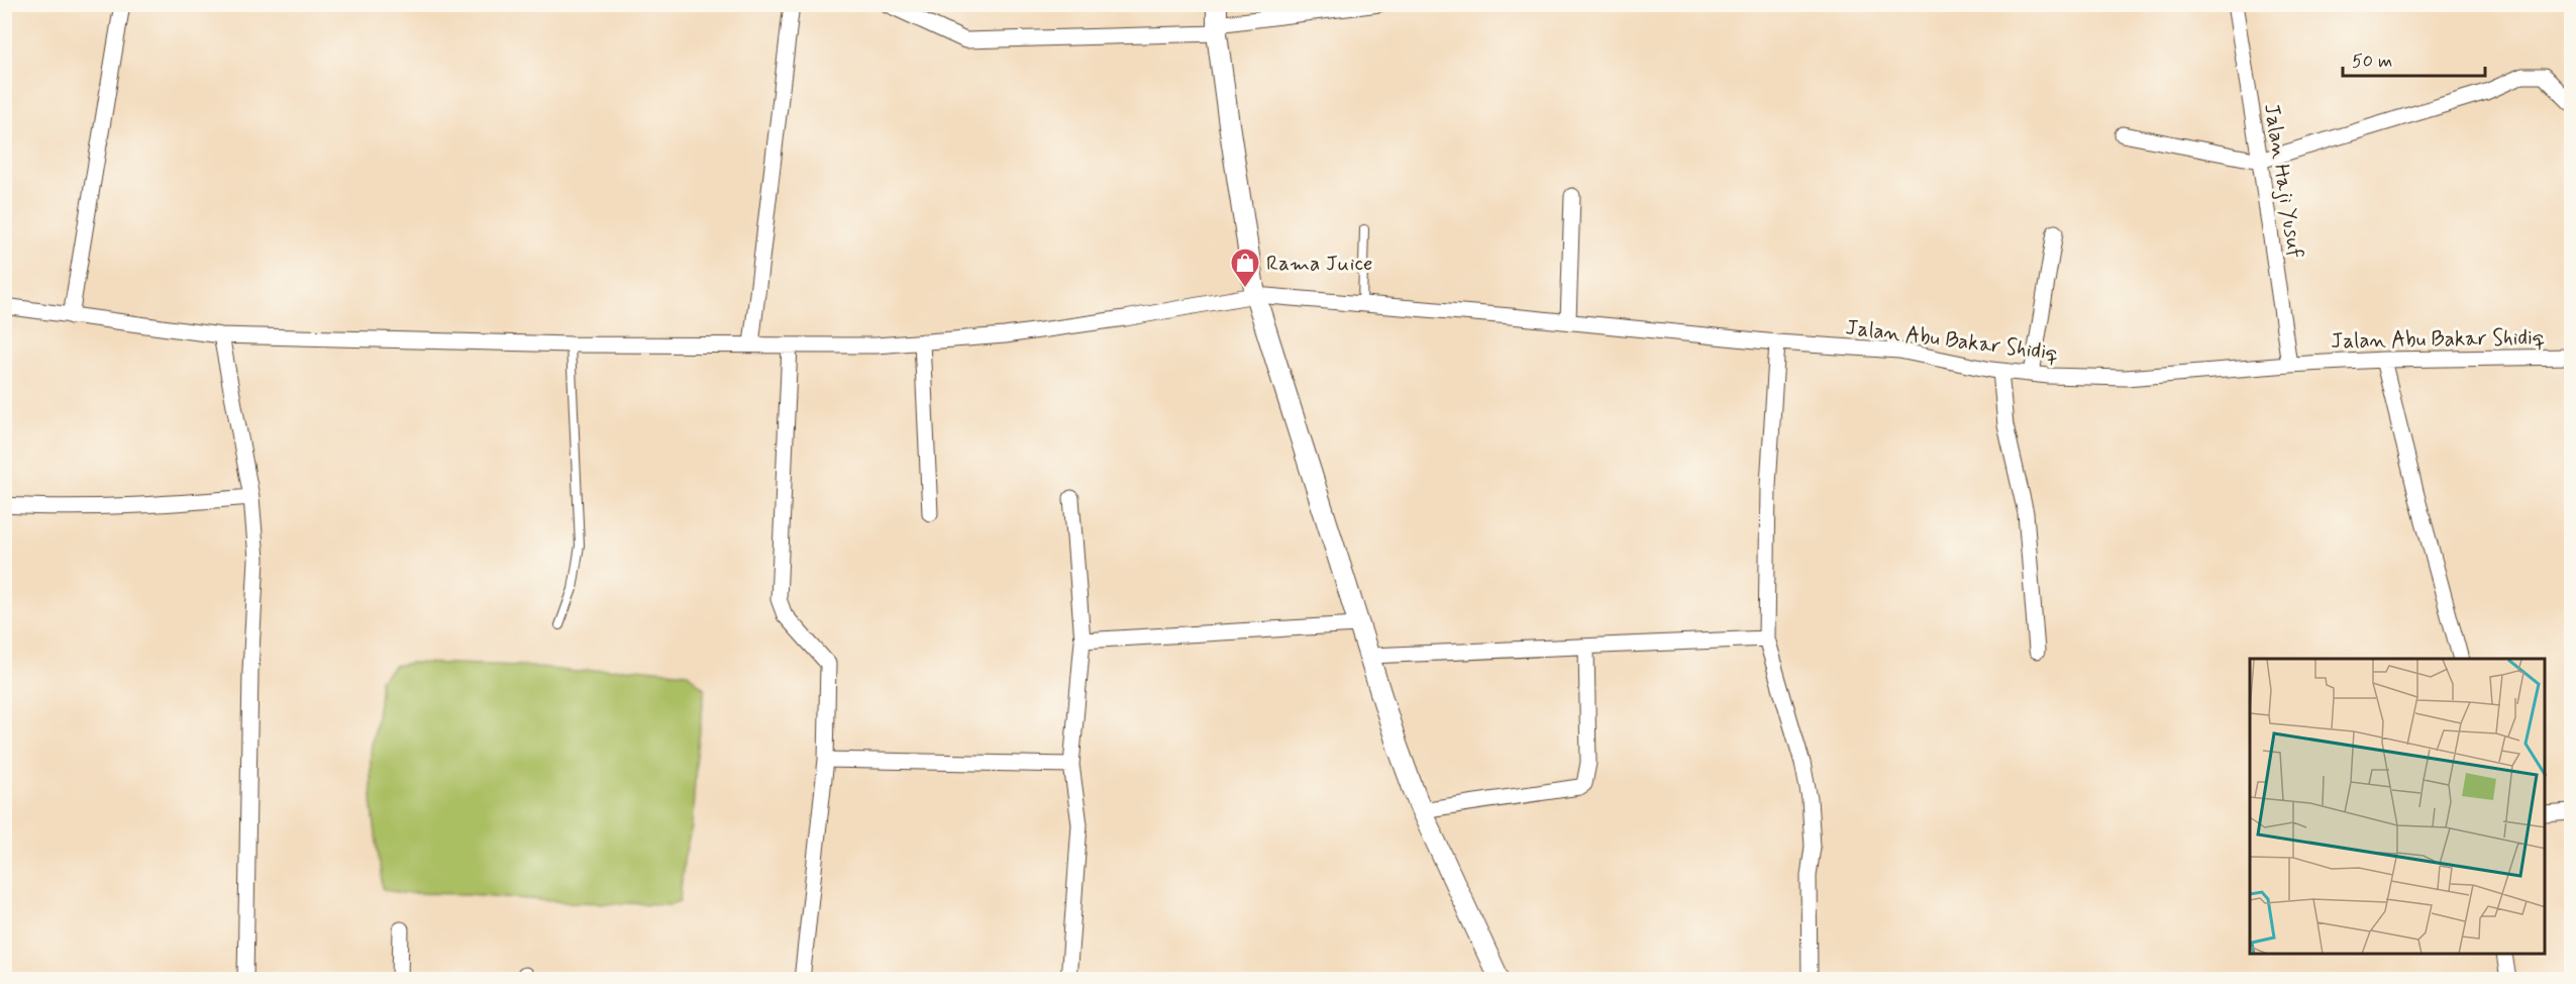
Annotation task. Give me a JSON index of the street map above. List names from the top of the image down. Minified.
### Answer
{"streets":{"street":["Jalan Haji Yusuf","Jalan Abu Bakar Shidiq"]},"crossings":[["Jalan Haji Yusuf","Jalan Abu Bakar Shidiq"]],"places":{"shop":["Rama Juice"]},"scale_bar":"50 m"}
